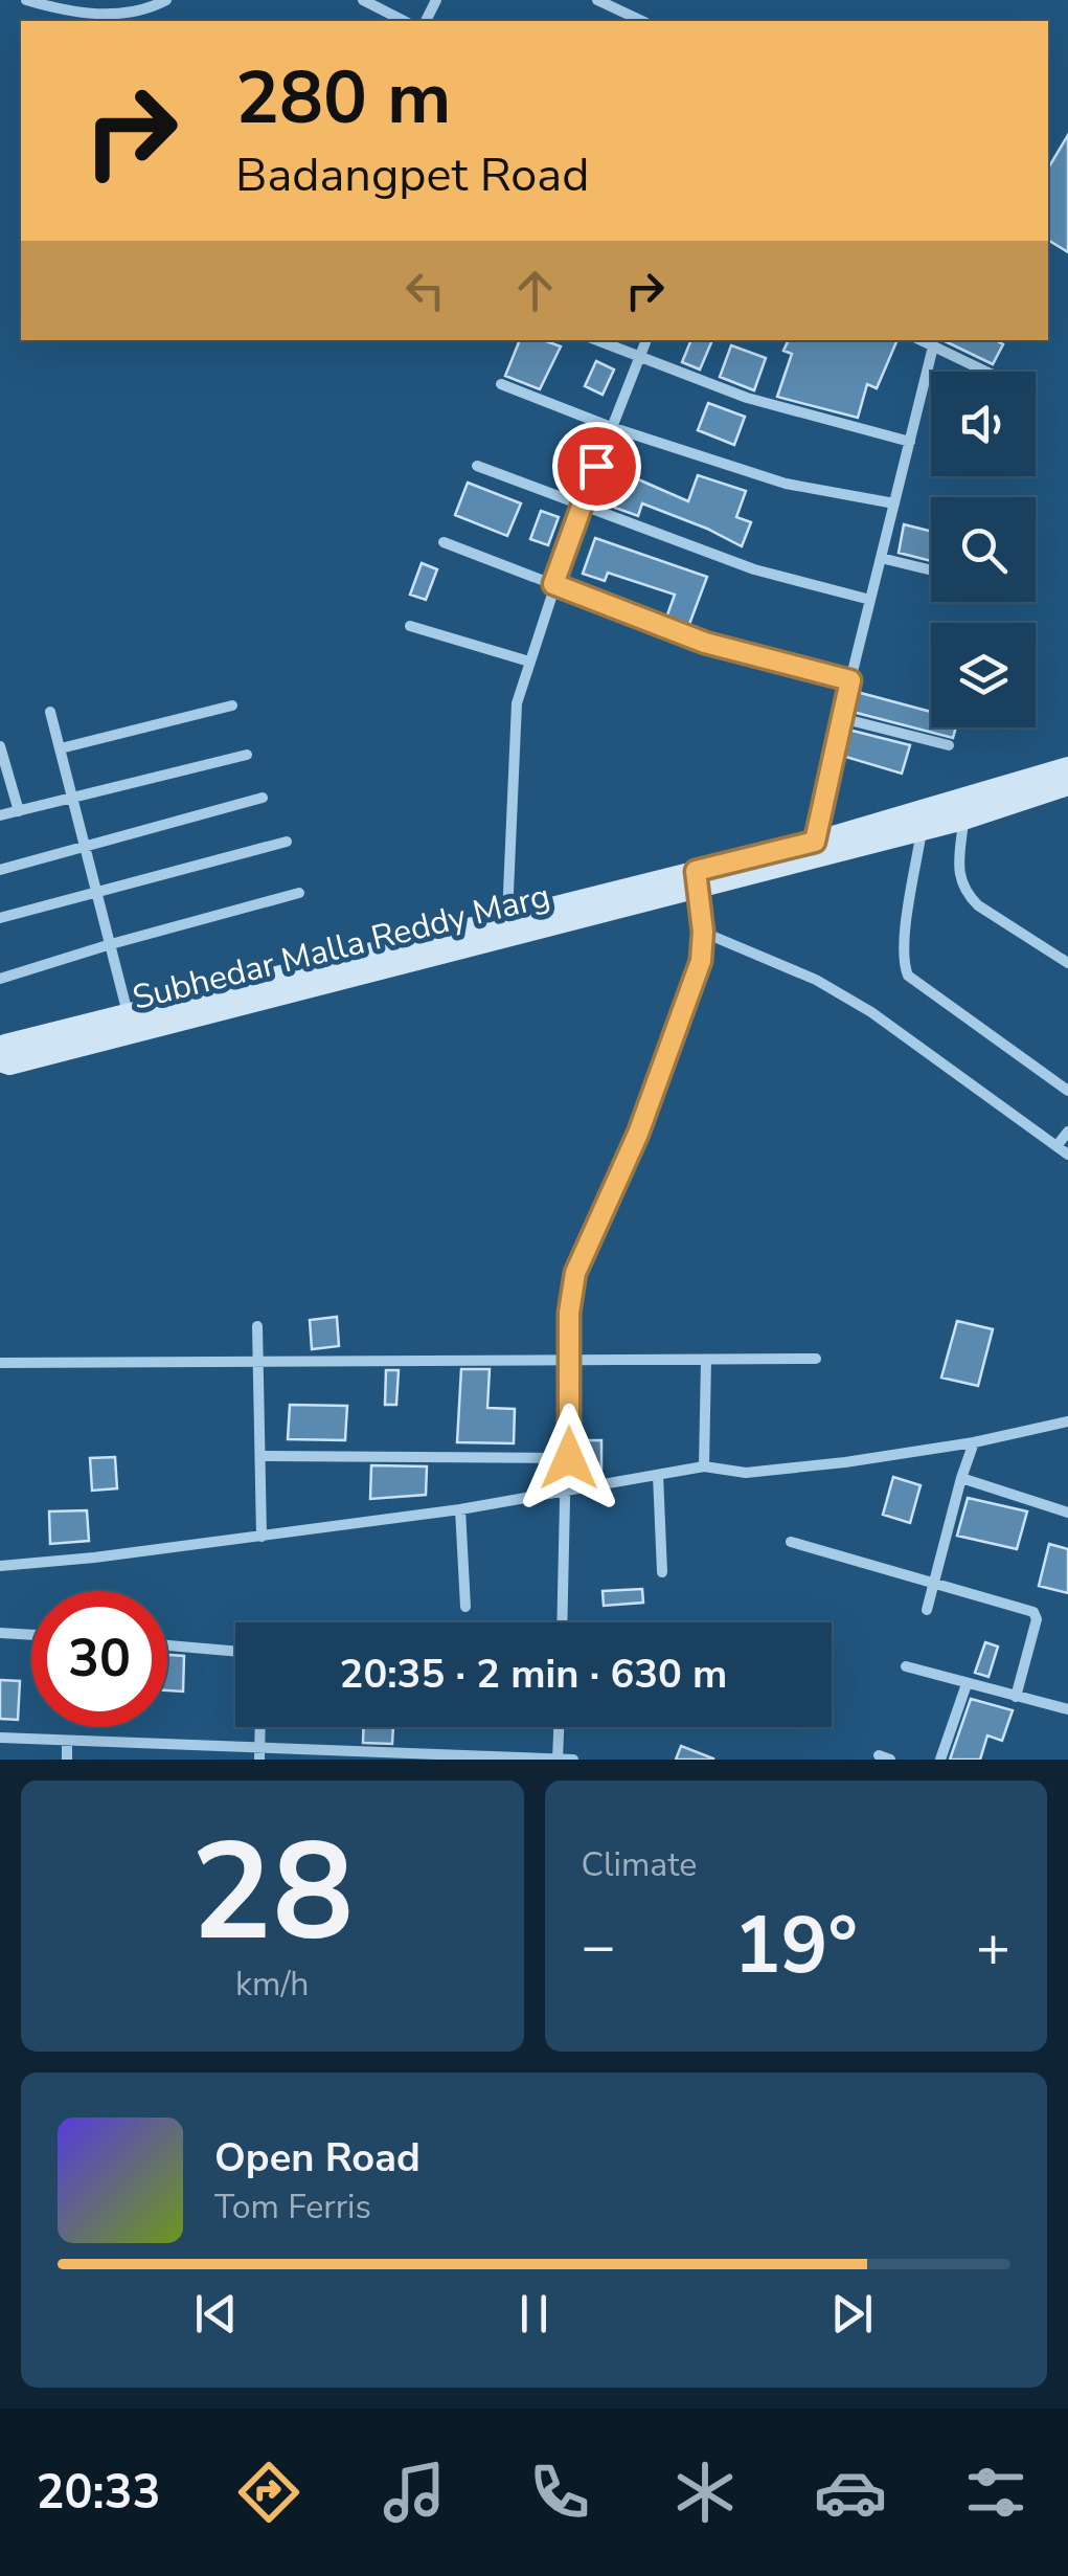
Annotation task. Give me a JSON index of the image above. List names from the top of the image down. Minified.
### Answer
{"streets":{"main road":["Subhedar Malla Reddy Marg"]},"page":{"turn":["280 m","Badangpet Road"],"limit":"30","trip":"20:35 · 2 min · 630 m","tile":[["28","km/h"],"Climate"],"heat":["−","19°","+"],"song":["Open Road","Tom Ferris"],"tabs":"20:33"}}
